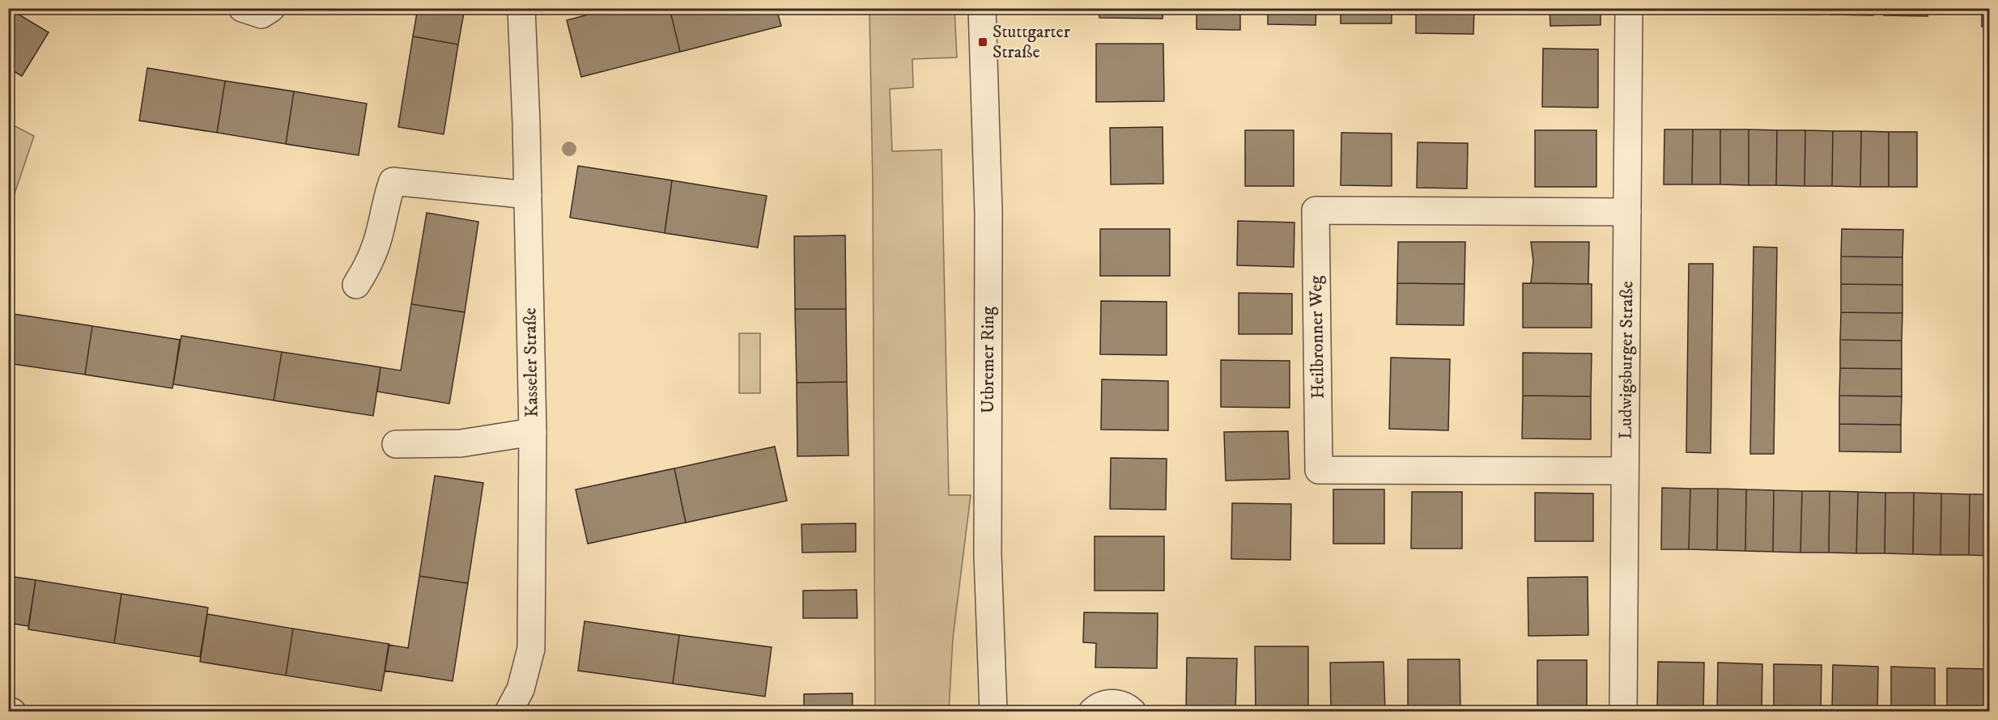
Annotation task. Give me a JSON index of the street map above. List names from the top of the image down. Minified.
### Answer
{"streets":{"street":["Heilbronner Weg","Utbremer Ring","Ludwigsburger Straße","Kasseler Straße"]},"crossings":[["Heilbronner Weg","Ludwigsburger Straße"]],"places":{"transit":["Stuttgarter Straße"]}}
